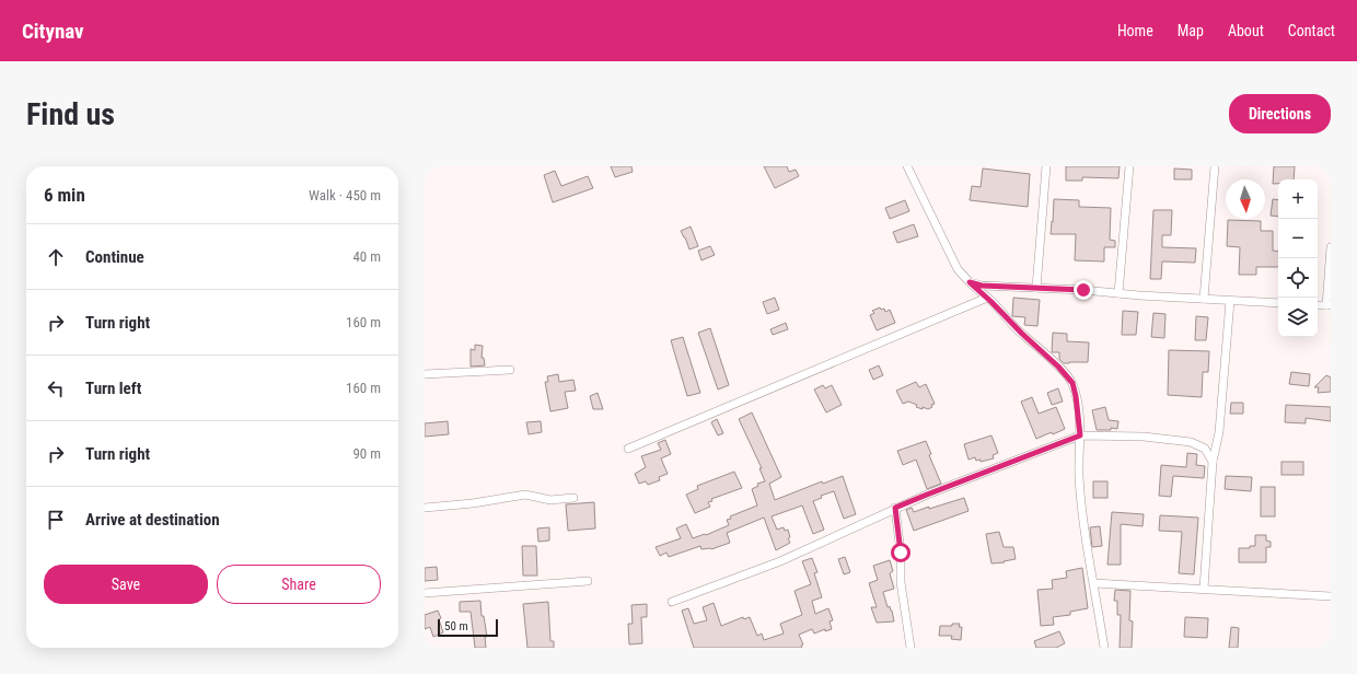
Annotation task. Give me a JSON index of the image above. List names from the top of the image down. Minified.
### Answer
{"scale_bar":"50 m","north":"bottom","page":{"header":"Citynav","nav":["Home","Map","About","Contact"],"buttons":["Directions",["Save","Share"]],"title":"Find us","heading":["6 min","Walk · 450 m"],"map_buttons":["+","−"],"list":[["Continue","40 m"],["Turn right","160 m"],["Turn left","160 m"],["Turn right","90 m"],"Arrive at destination"],"scale":"50 m"}}
